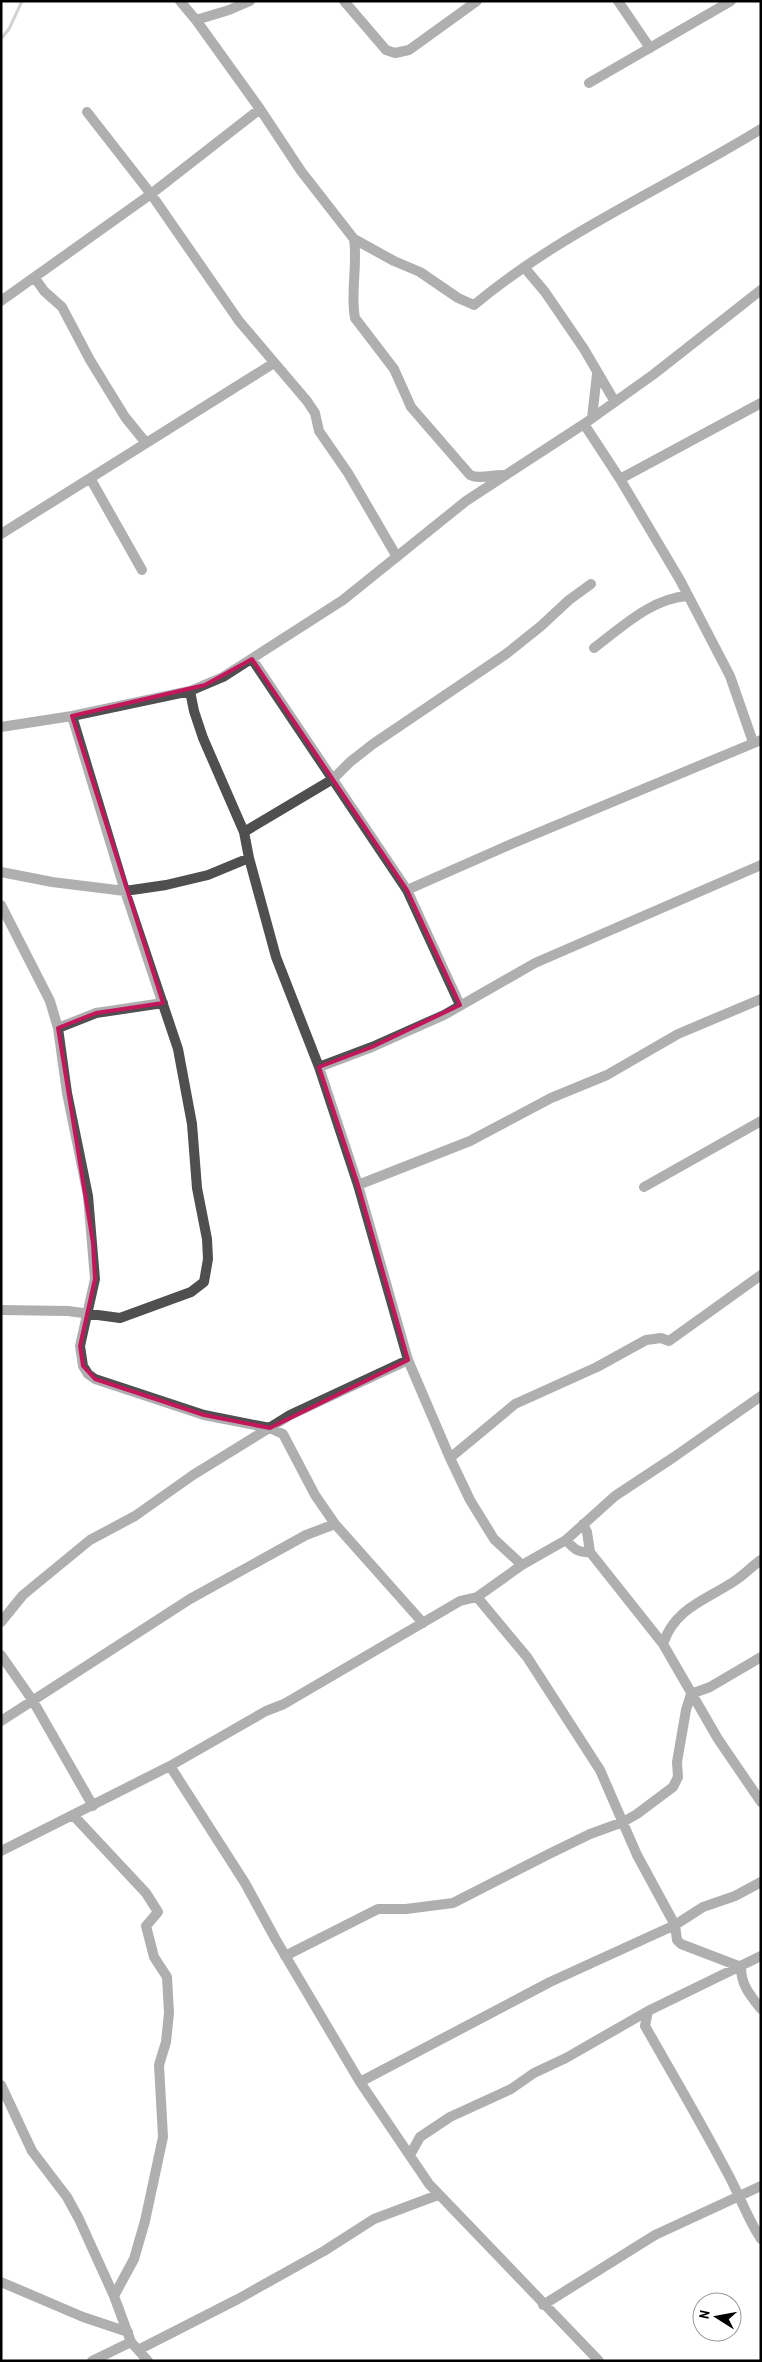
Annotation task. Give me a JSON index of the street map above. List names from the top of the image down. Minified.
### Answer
{"north":"left"}
